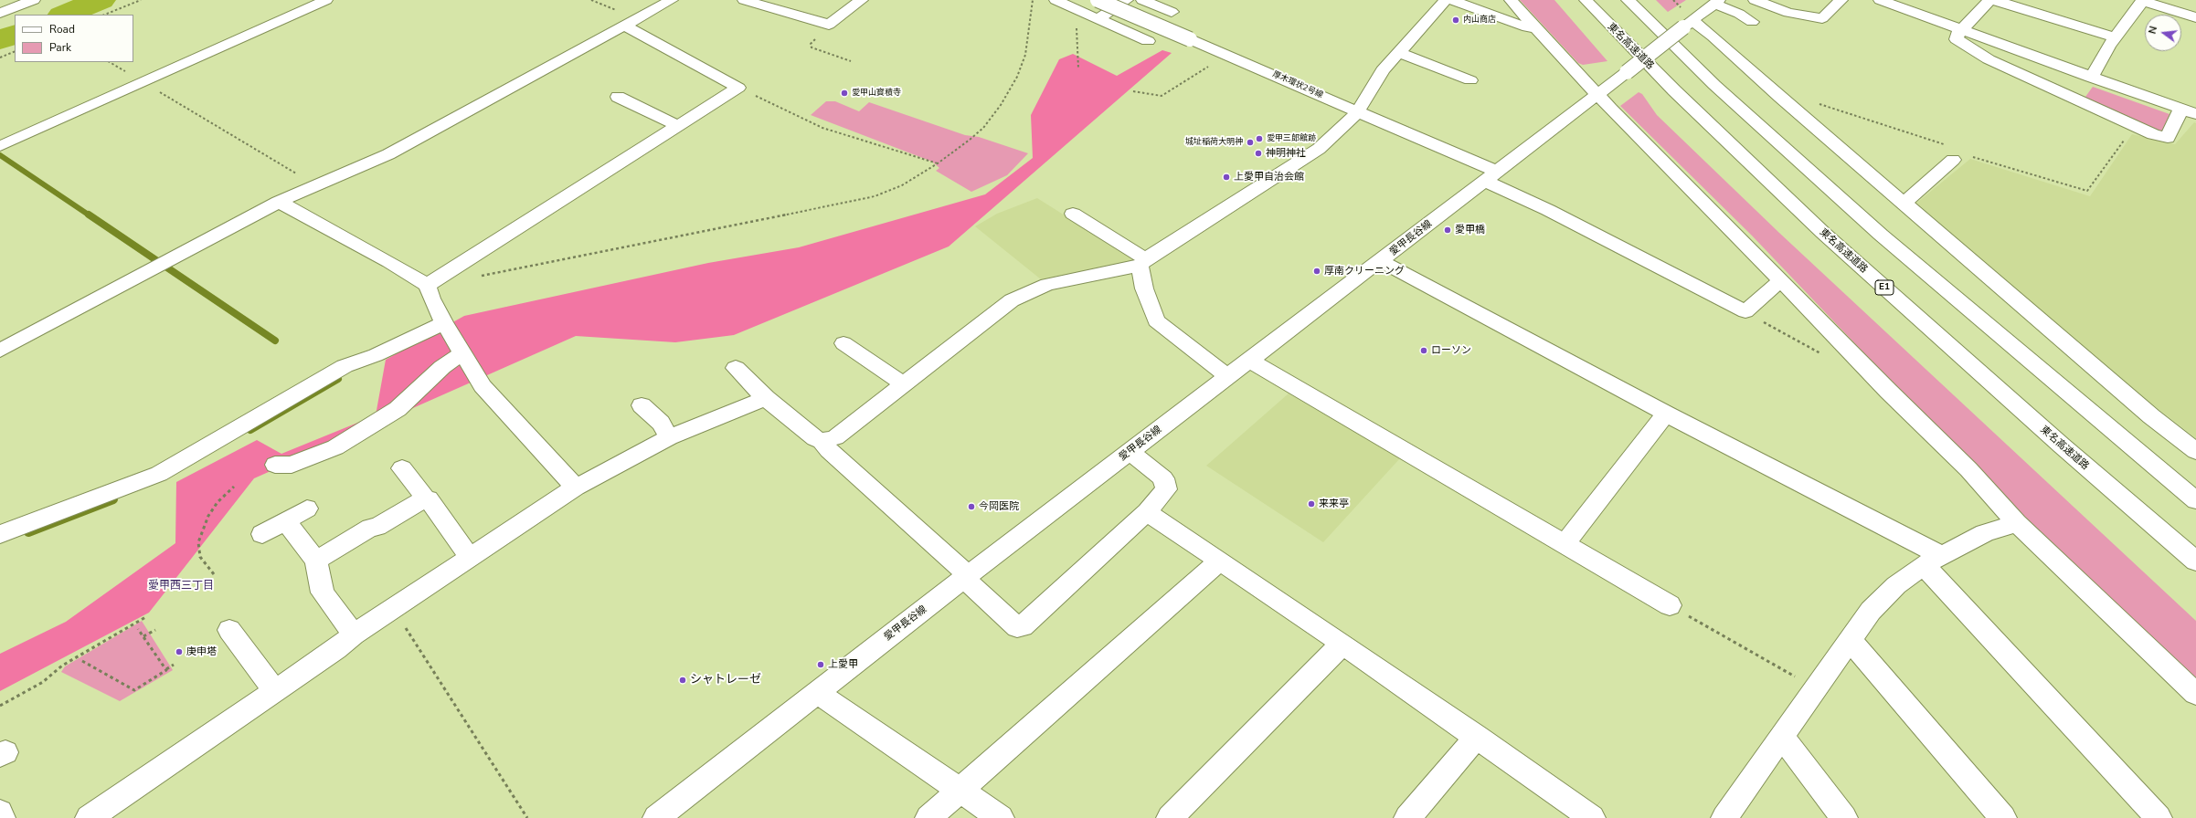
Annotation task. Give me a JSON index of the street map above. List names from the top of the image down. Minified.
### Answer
{"streets":{"main road":["東名高速道路","厚木環状2号線","愛甲長谷線","E1"]},"crossings":[["厚木環状2号線","愛甲長谷線"]],"districts":["愛甲西三丁目"],"places":["内山商店","愛甲山寳積寺","愛甲三郎館跡","城址稲荷大明神","神明神社","上愛甲自治会館","愛甲橋","厚南クリーニング","ローソン","来来亭","今岡医院","庚申塔","上愛甲","シャトレーゼ"],"legend":["Road","Park"],"north":"left"}
